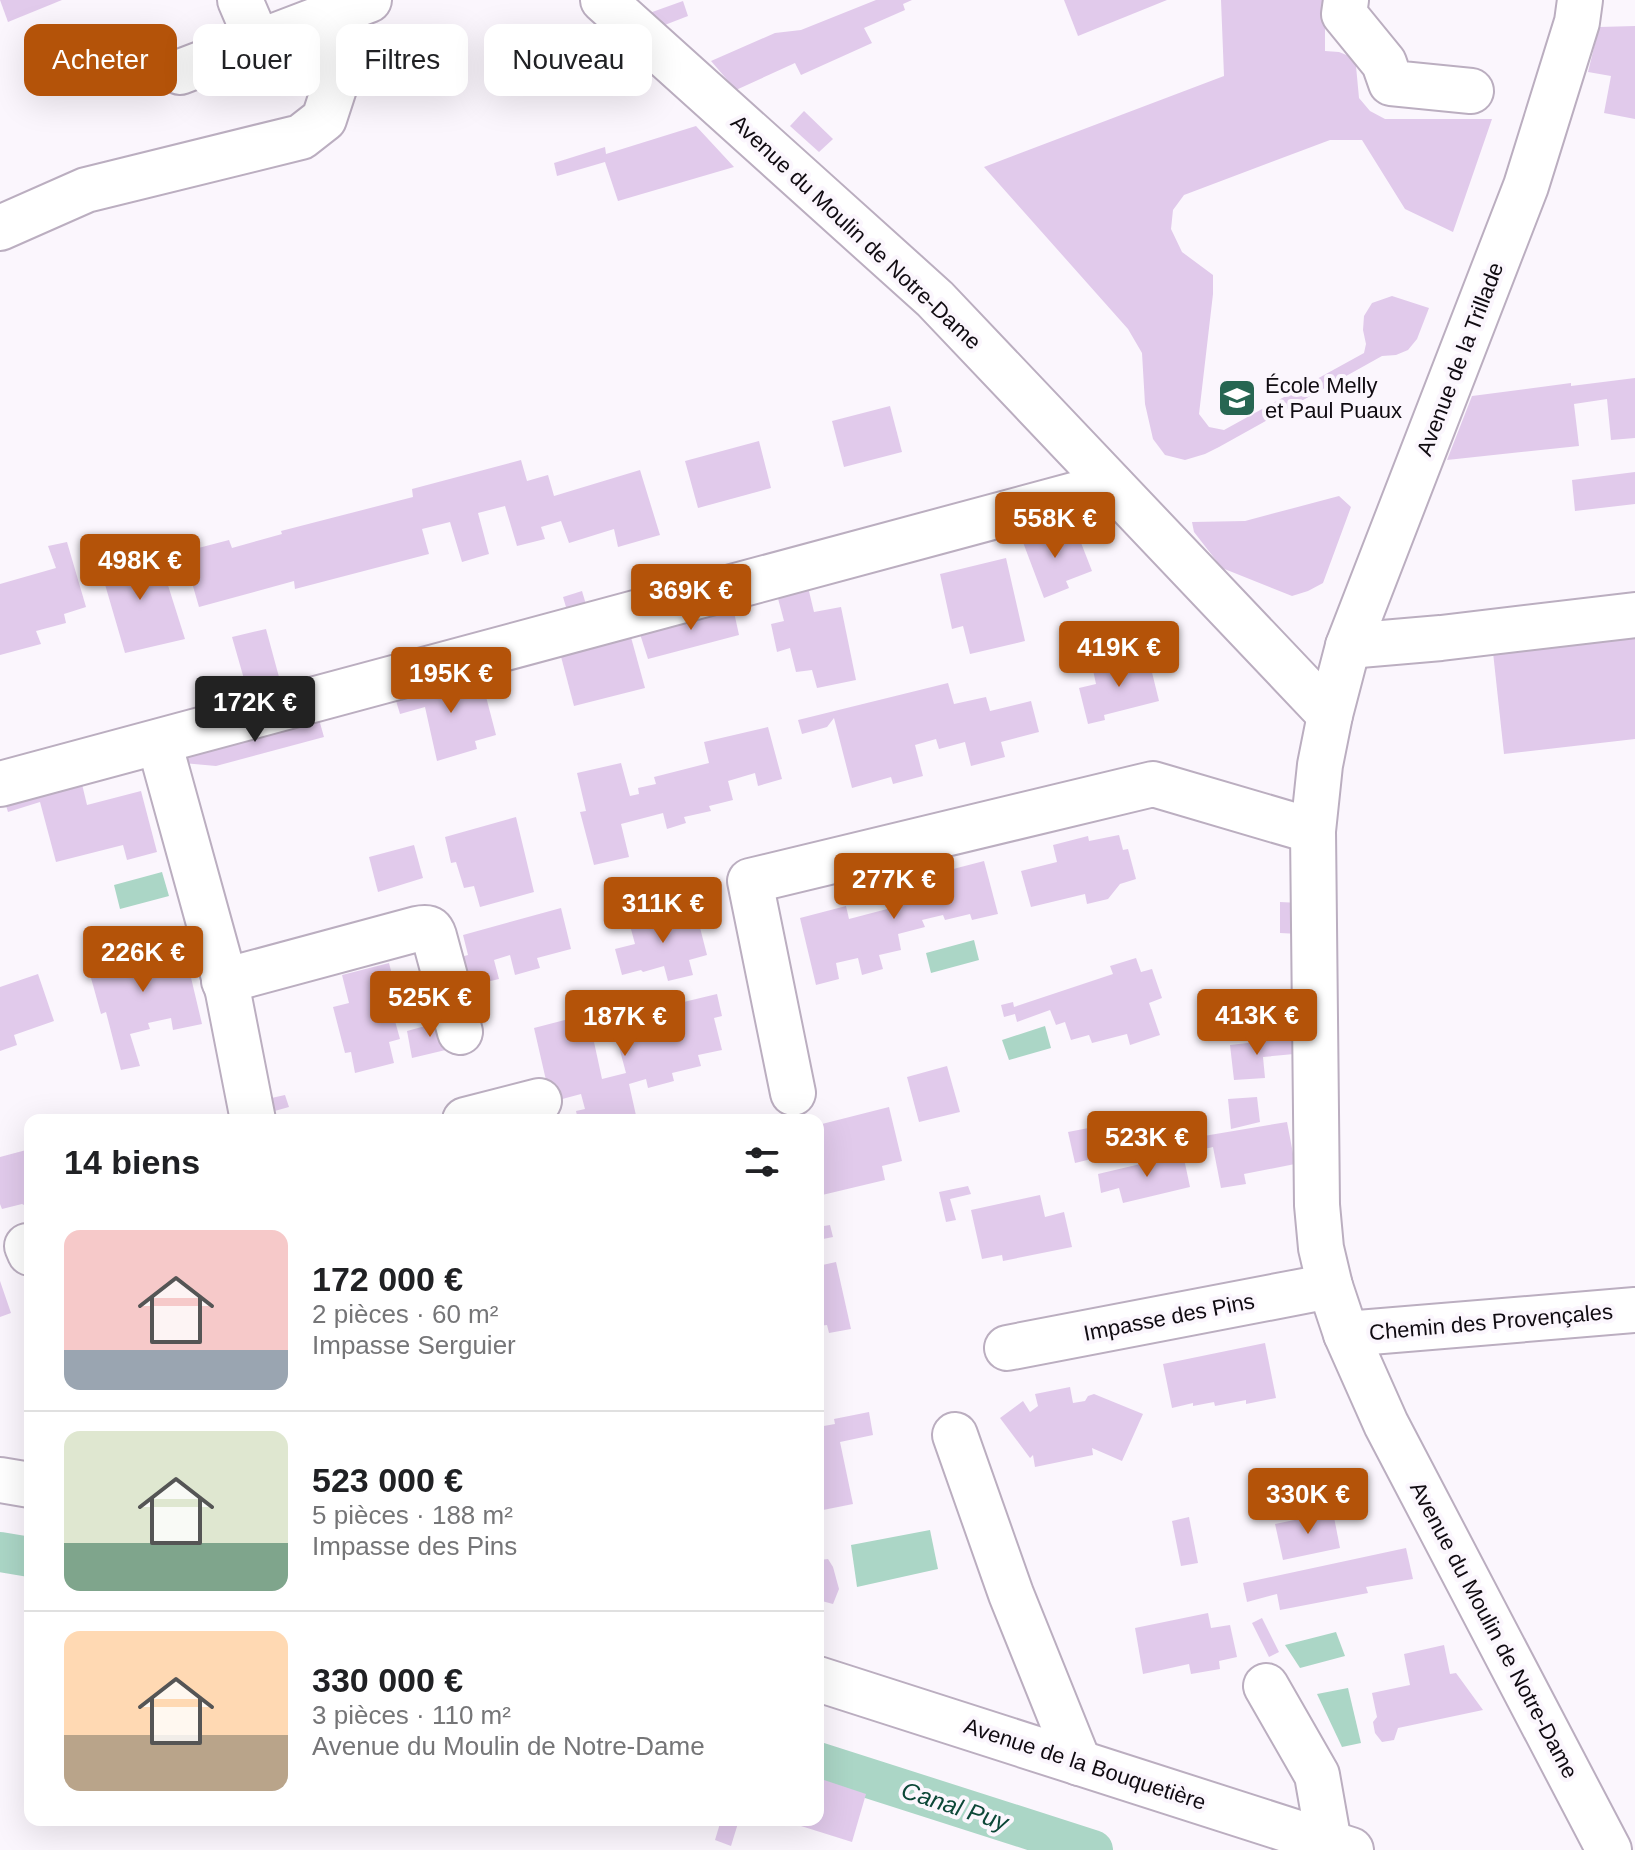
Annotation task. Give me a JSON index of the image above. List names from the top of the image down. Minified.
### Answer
{"streets":{"street":["Avenue du Moulin de Notre-Dame","Avenue de la Trillade","Impasse des Pins","Chemin des Provençales","Avenue de la Bouquetière"]},"crossings":[["Avenue du Moulin de Notre-Dame","Avenue de la Trillade"],["Avenue du Moulin de Notre-Dame","Impasse des Pins"],["Avenue du Moulin de Notre-Dame","Chemin des Provençales"]],"water":["Canal Puy"],"places":{"school or university":["École Melly et Paul Puaux"]},"page":{"chip":["Acheter","Louer","Filtres","Nouveau"],"price":["558K €","498K €","369K €","419K €","195K €","172K €","277K €","311K €","226K €","525K €","413K €","187K €","523K €","330K €"],"heading":"14 biens","list":[{"name":"172 000 €","note":"2 pièces · 60 m² · Impasse Serguier"},{"name":"523 000 €","note":"5 pièces · 188 m² · Impasse des Pins"},{"name":"330 000 €","note":"3 pièces · 110 m² · Avenue du Moulin de Notre-Dame"}]}}
